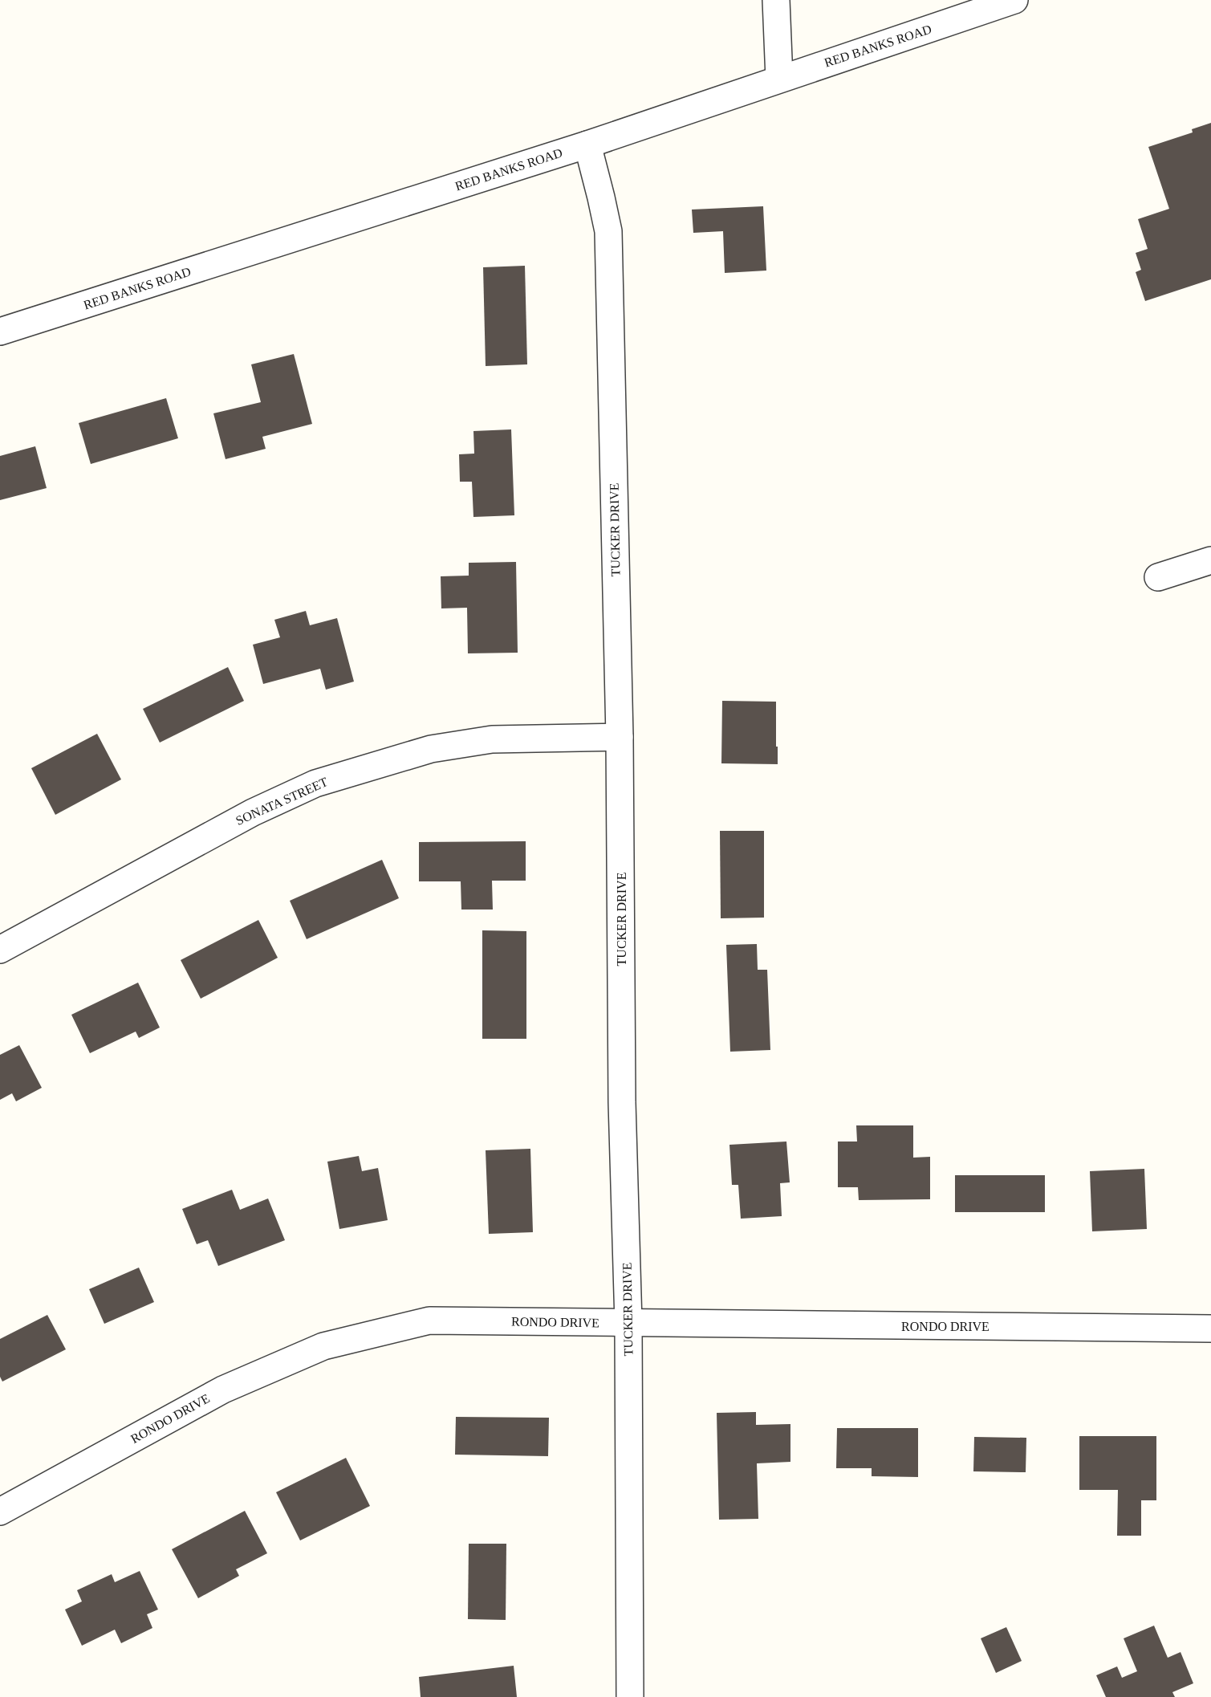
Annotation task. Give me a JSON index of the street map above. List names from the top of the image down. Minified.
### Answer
{"streets":{"street":["RED BANKS ROAD","TUCKER DRIVE","SONATA STREET","RONDO DRIVE"]},"crossings":[["RED BANKS ROAD","TUCKER DRIVE"],["TUCKER DRIVE","SONATA STREET"],["TUCKER DRIVE","RONDO DRIVE"]]}
